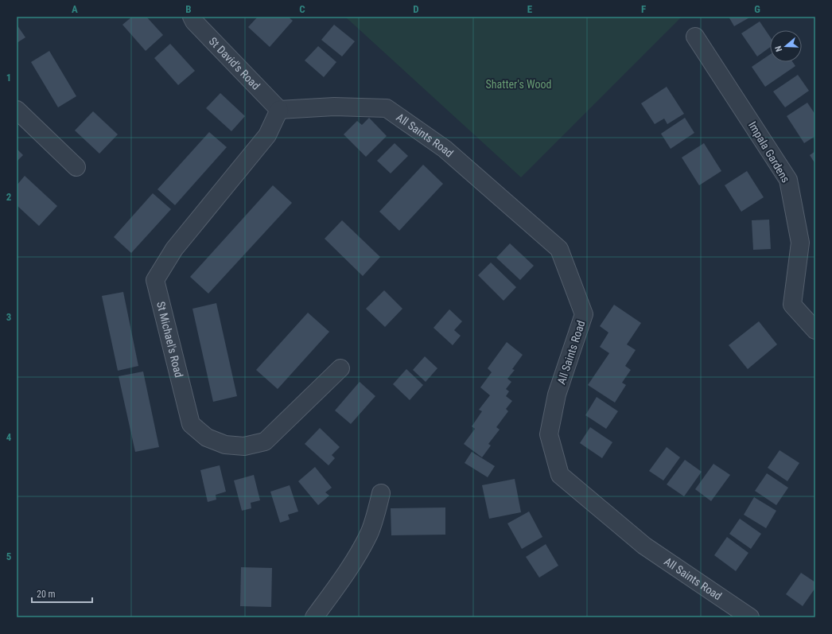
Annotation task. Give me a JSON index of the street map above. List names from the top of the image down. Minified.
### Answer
{"streets":{"street":["St David's Road","All Saints Road","Impala Gardens","St Michael's Road"]},"crossings":[["St David's Road","All Saints Road"],["St David's Road","St Michael's Road"],["All Saints Road","St Michael's Road"]],"parks":["Shatter's Wood"],"scale_bar":"20 m","north":"left","grid":{"columns":["A","B","C","D","E","F","G"],"rows":["1","2","3","4","5"]}}
